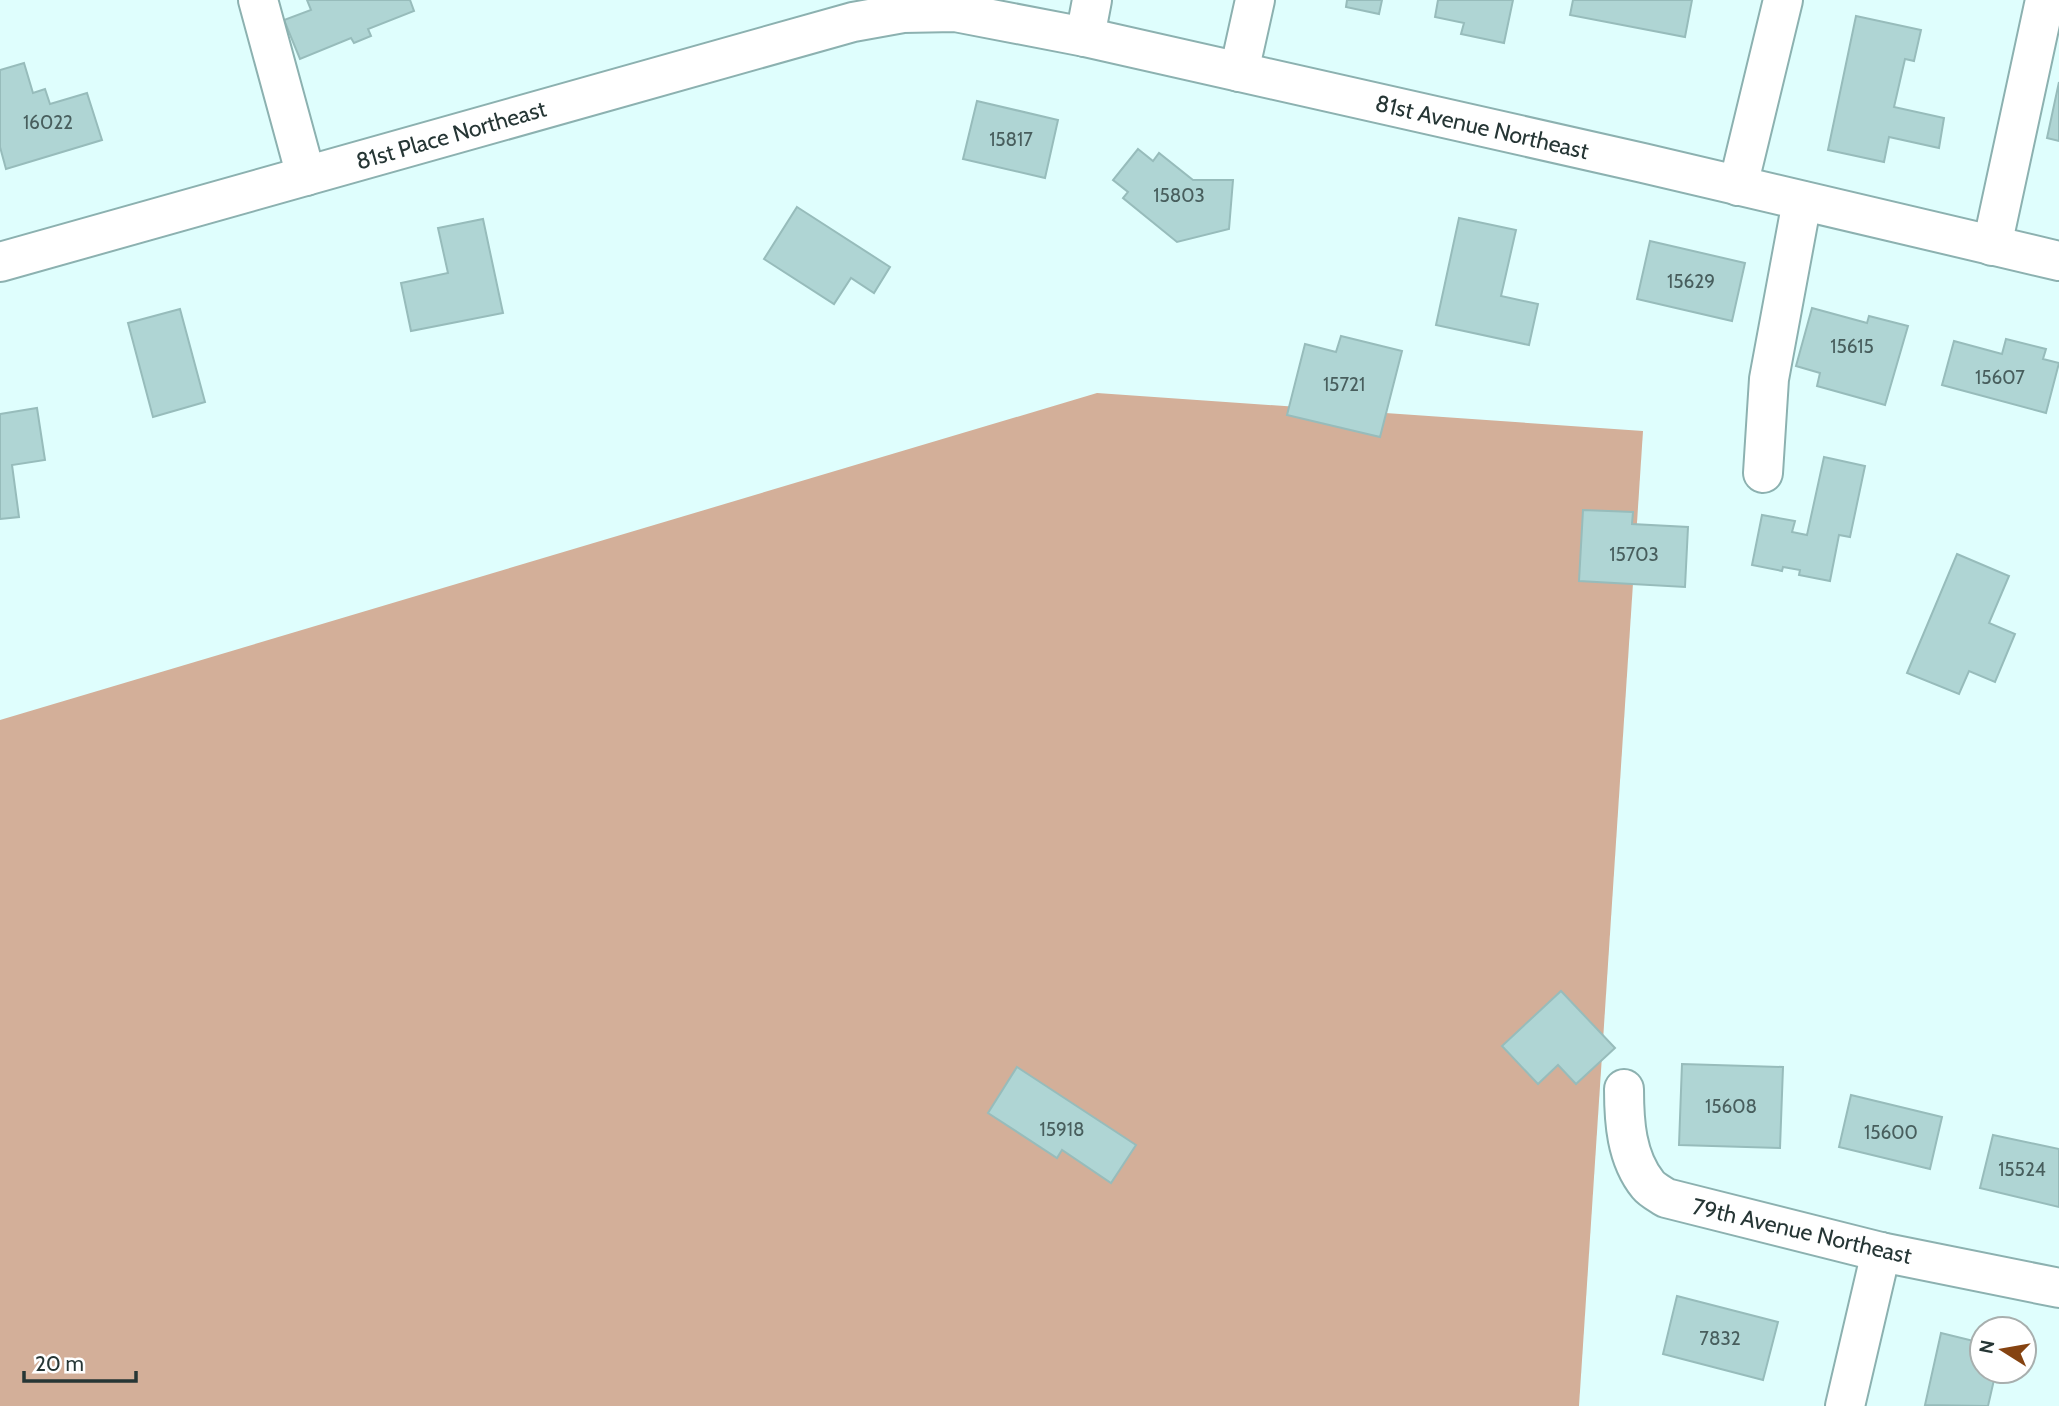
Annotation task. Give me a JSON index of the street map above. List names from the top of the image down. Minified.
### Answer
{"streets":{"street":["81st Avenue Northeast","81st Place Northeast","79th Avenue Northeast"]},"crossings":[["81st Avenue Northeast","81st Place Northeast"]],"house_numbers":["16022","15817","15803","15629","15615","15607","15721","15703","15608","15918","15600","15524","7832"],"scale_bar":"20 m","north":"left"}
